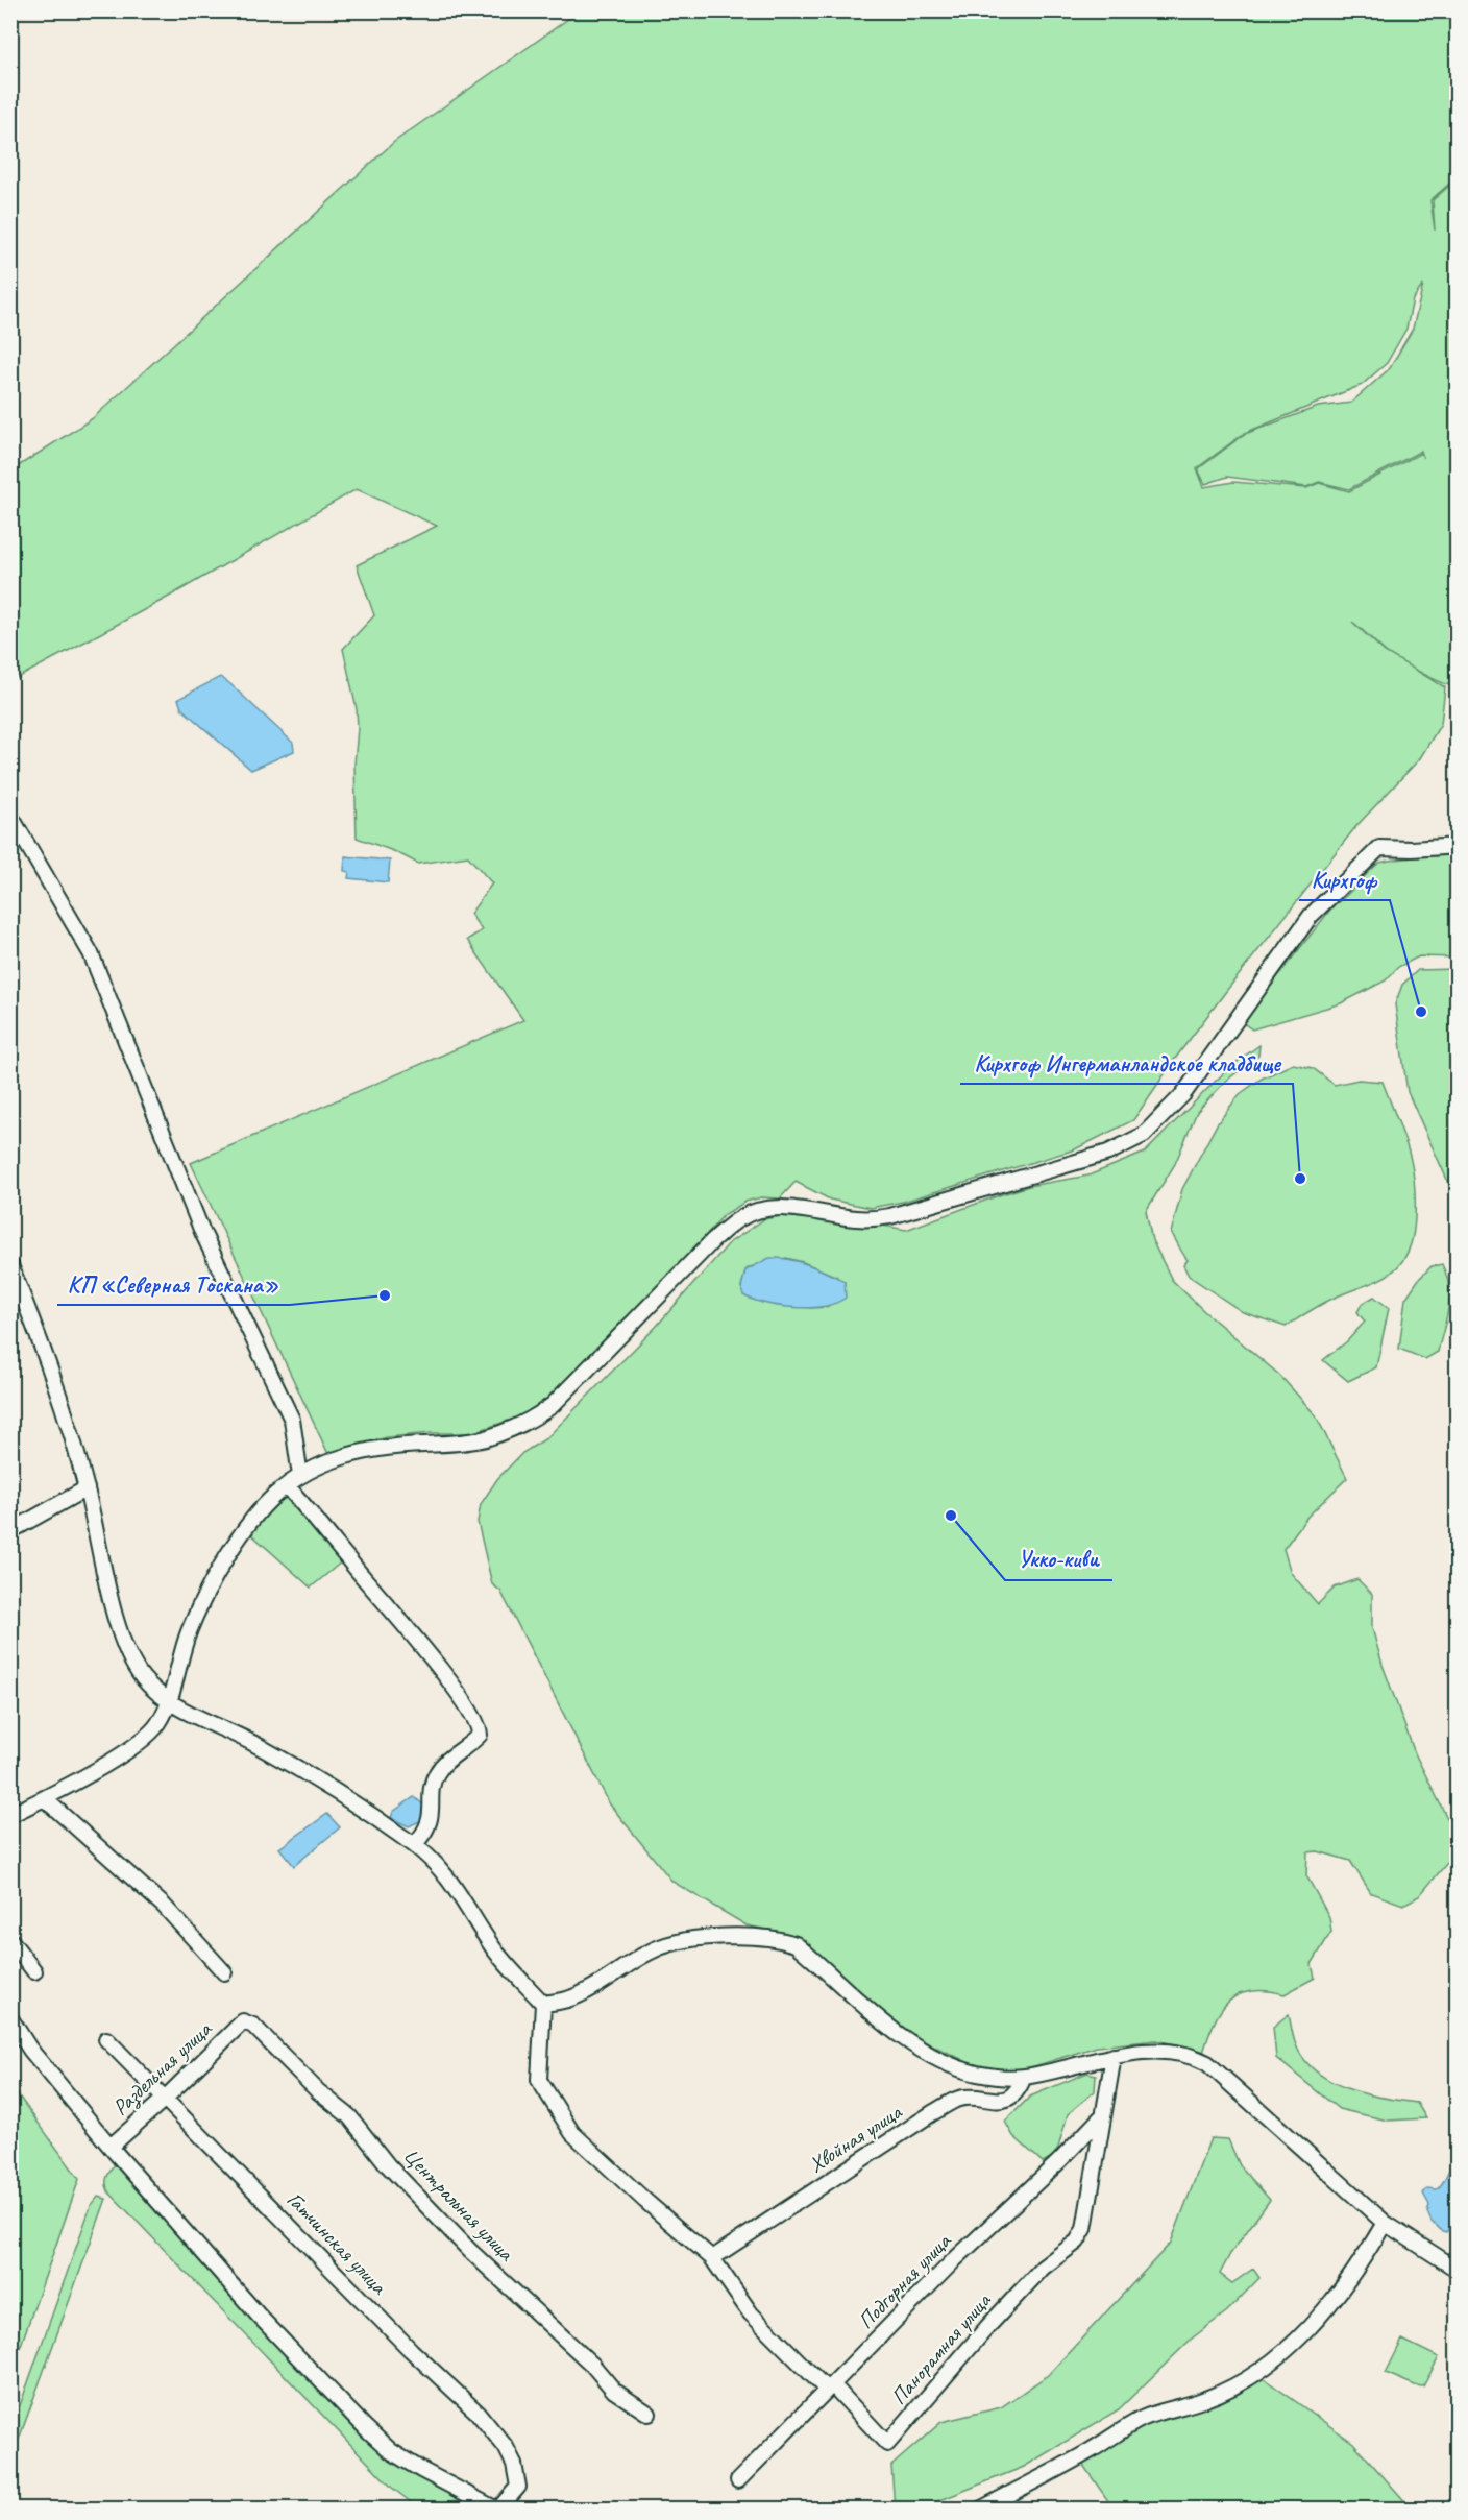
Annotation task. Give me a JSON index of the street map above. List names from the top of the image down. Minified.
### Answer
{"streets":{"street":["Раздельная улица","Хвойная улица","Центральная улица","Гатчинская улица","Подгорная улица","Панорамная улица"]},"crossings":[["Раздельная улица","Центральная улица"],["Раздельная улица","Гатчинская улица"],["Подгорная улица","Панорамная улица"]],"places":["Кирхгоф","Кирхгоф Ингерманландское кладбище","КП «Северная Тоскана»","Укко-киви"]}
